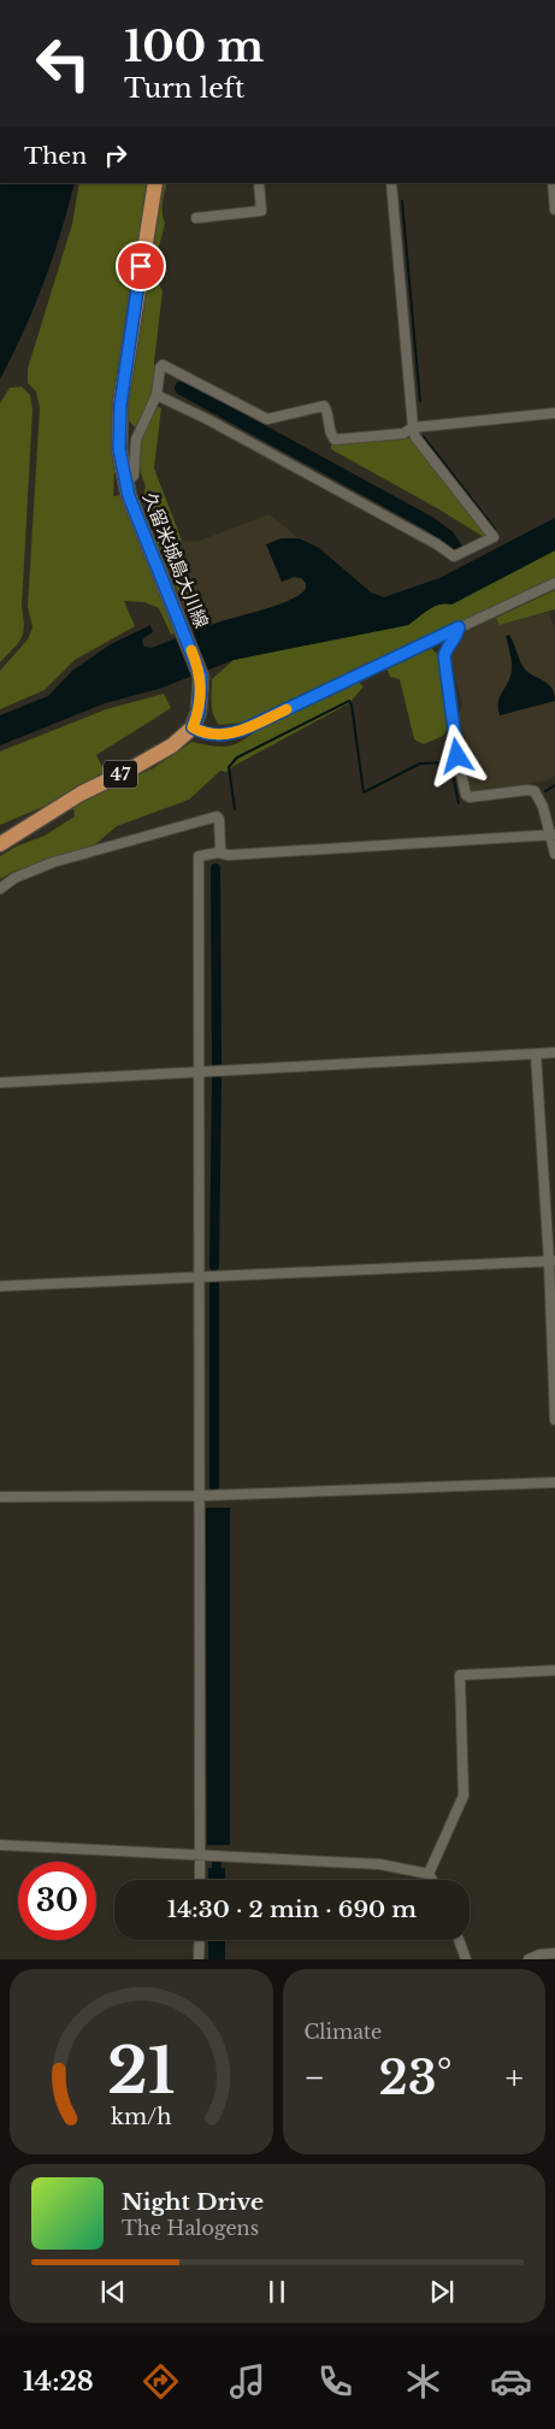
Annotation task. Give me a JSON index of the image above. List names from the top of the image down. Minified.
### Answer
{"streets":{"main road":["久留米城島大川線","47"]},"crossings":[["久留米城島大川線","47"]],"page":{"turn":["100 m","Turn left"],"then":"Then","limit":"30","trip":"14:30 · 2 min · 690 m","tile":"Climate","heat":["−","23°","+"],"song":["Night Drive","The Halogens"],"tabs":"14:28","gauge":["21","km/h"]}}
